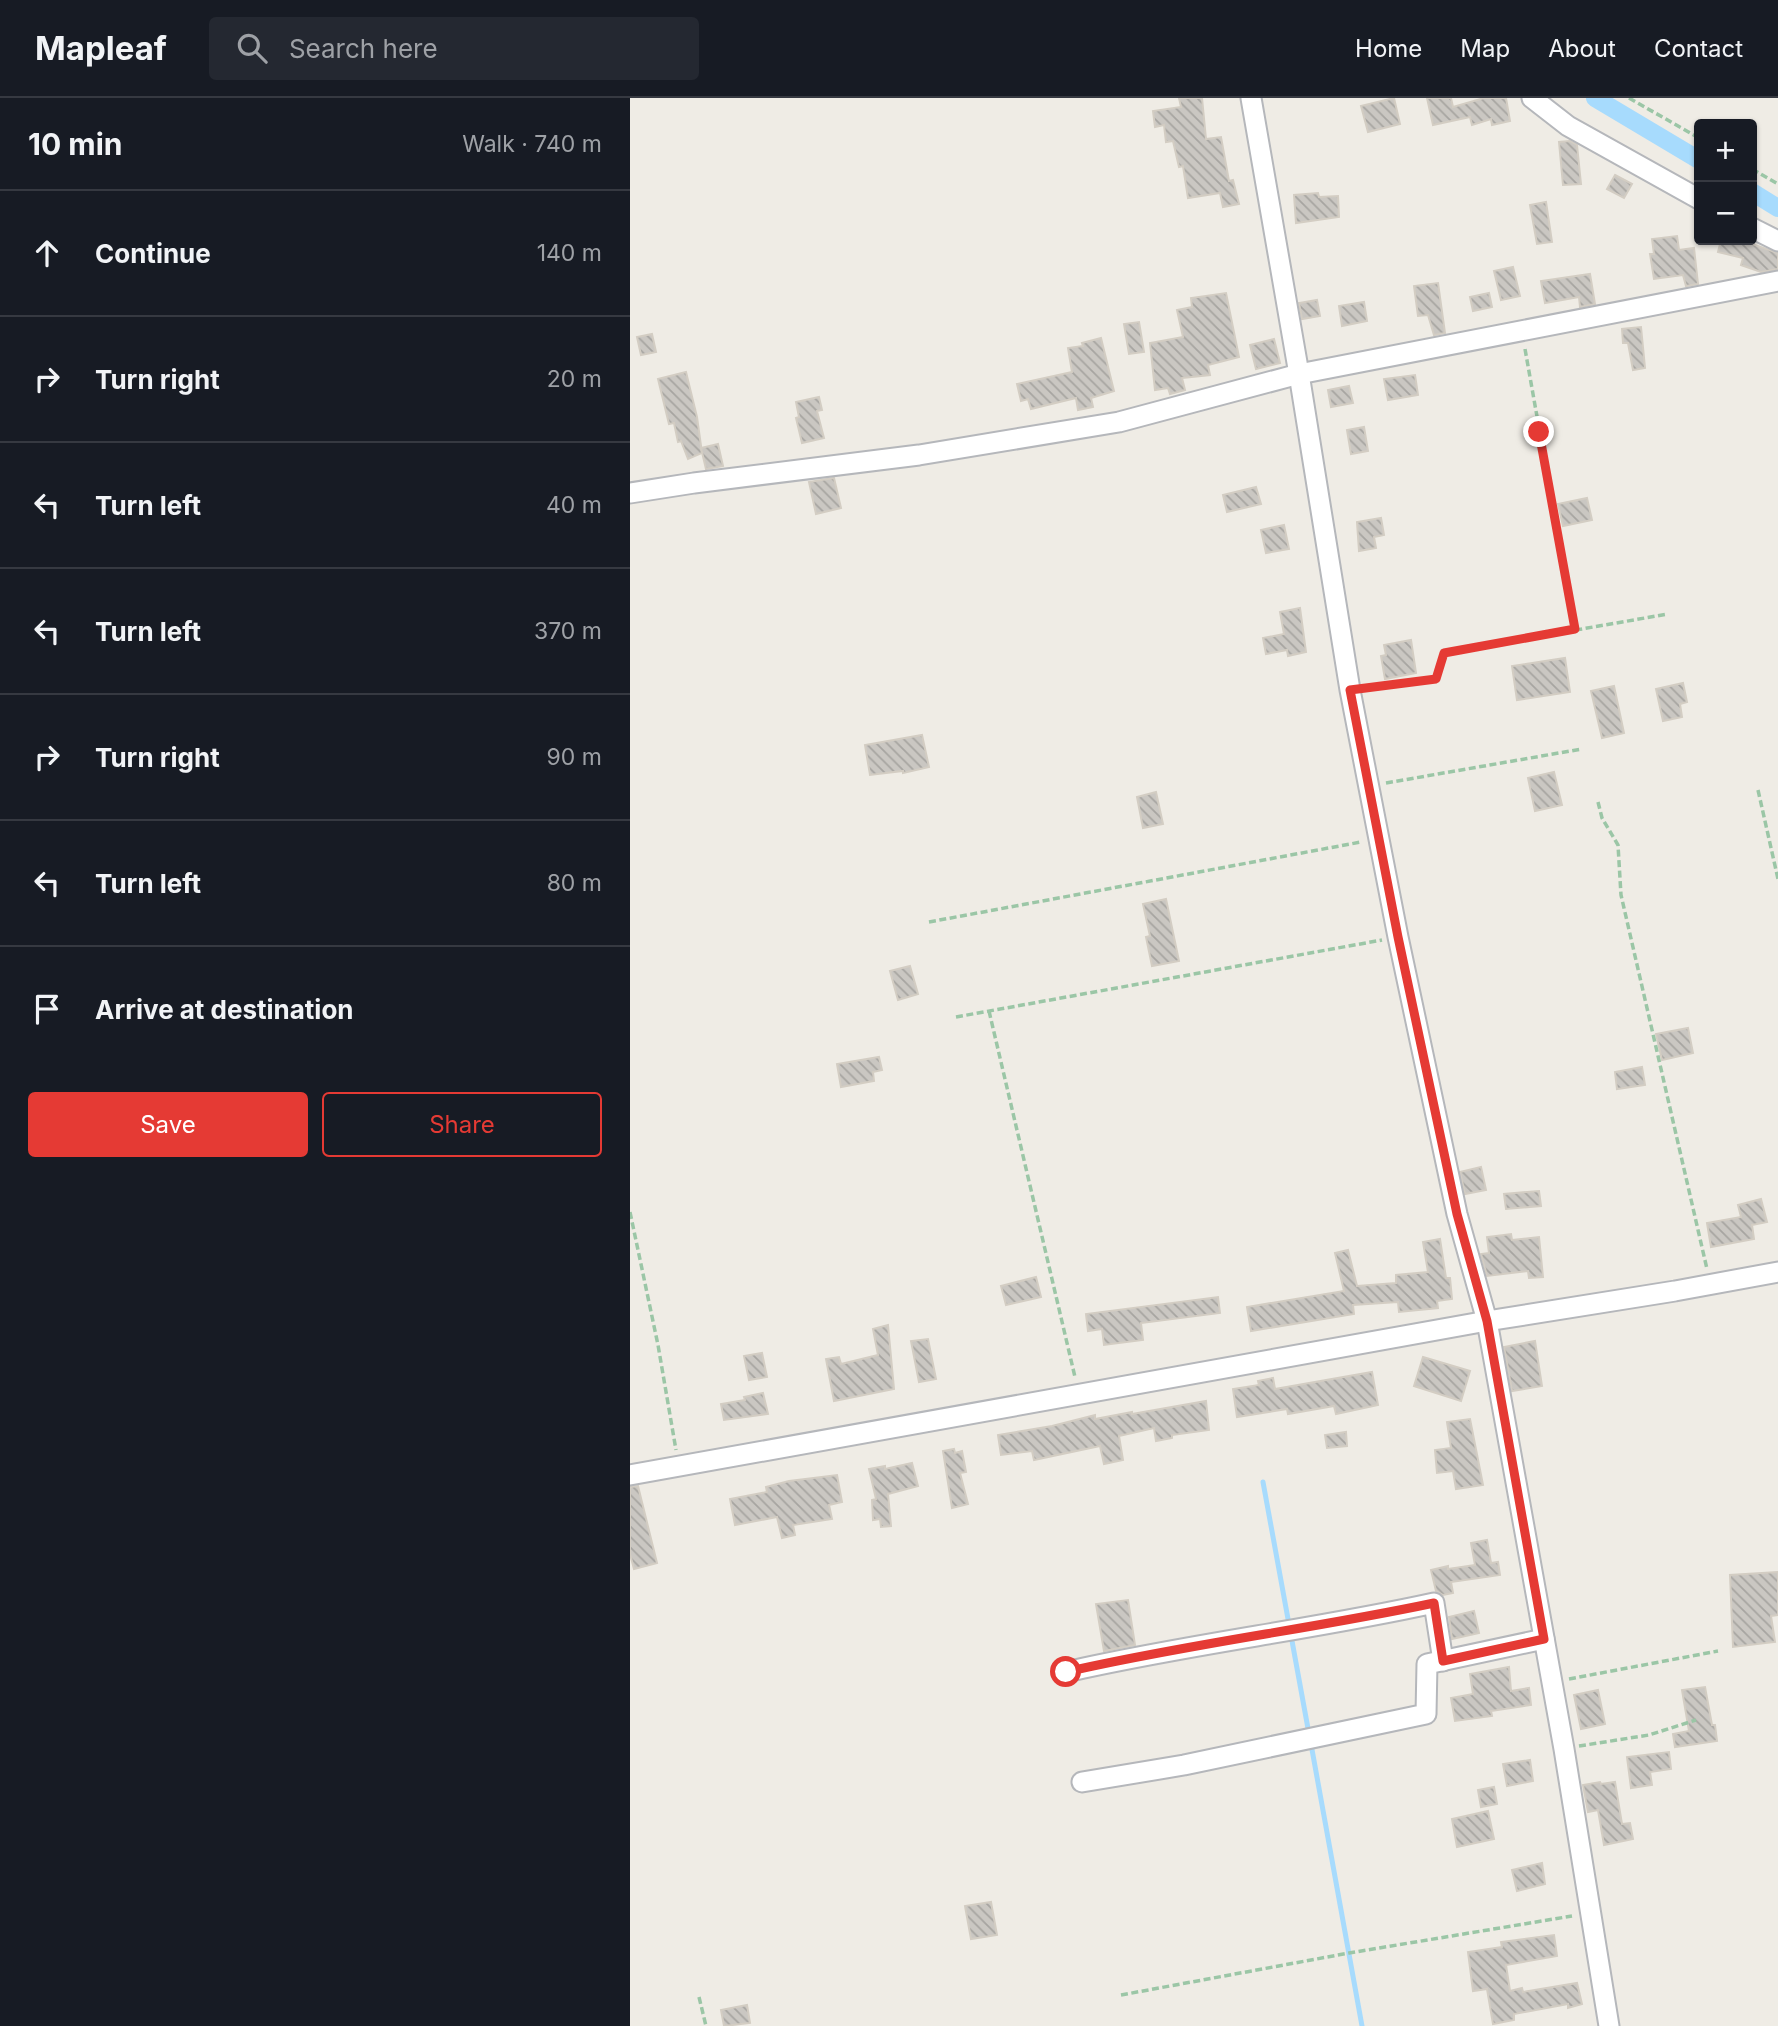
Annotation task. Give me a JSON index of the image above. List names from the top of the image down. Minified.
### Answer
{"page":{"header":"Mapleaf","search":"Search here","nav":["Home","Map","About","Contact"],"heading":["10 min","Walk · 740 m"],"map_buttons":["+","−"],"list":[["Continue","140 m"],["Turn right","20 m"],["Turn left","40 m"],["Turn left","370 m"],["Turn right","90 m"],["Turn left","80 m"],"Arrive at destination"],"buttons":["Save","Share"]}}
